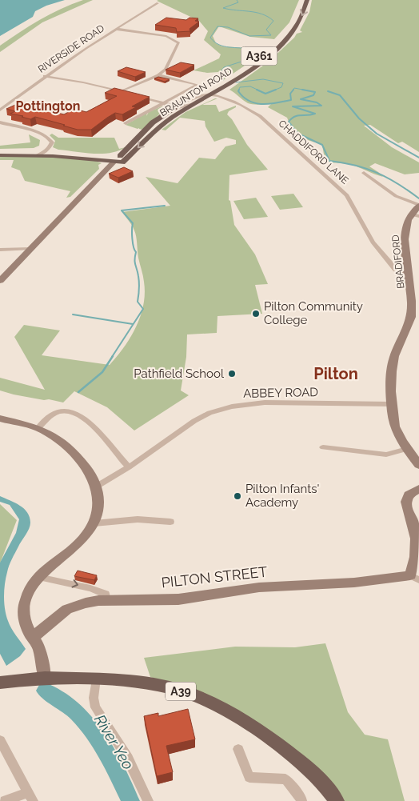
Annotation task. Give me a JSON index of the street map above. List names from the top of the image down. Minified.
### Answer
{"streets":{"main road":["A361","BRAUNTON ROAD","A39"],"street":["RIVERSIDE ROAD","CHADDIFORD LANE","BRADIFORD","ABBEY ROAD","PILTON STREET"]},"crossings":[["BRAUNTON ROAD","CHADDIFORD LANE"],["CHADDIFORD LANE","BRADIFORD"],["BRADIFORD","ABBEY ROAD"]],"districts":["Pottington","Pilton"],"water":["River Yeo"],"places":["Pilton Community College","Pathfield School","Pilton Infants' Academy"]}
